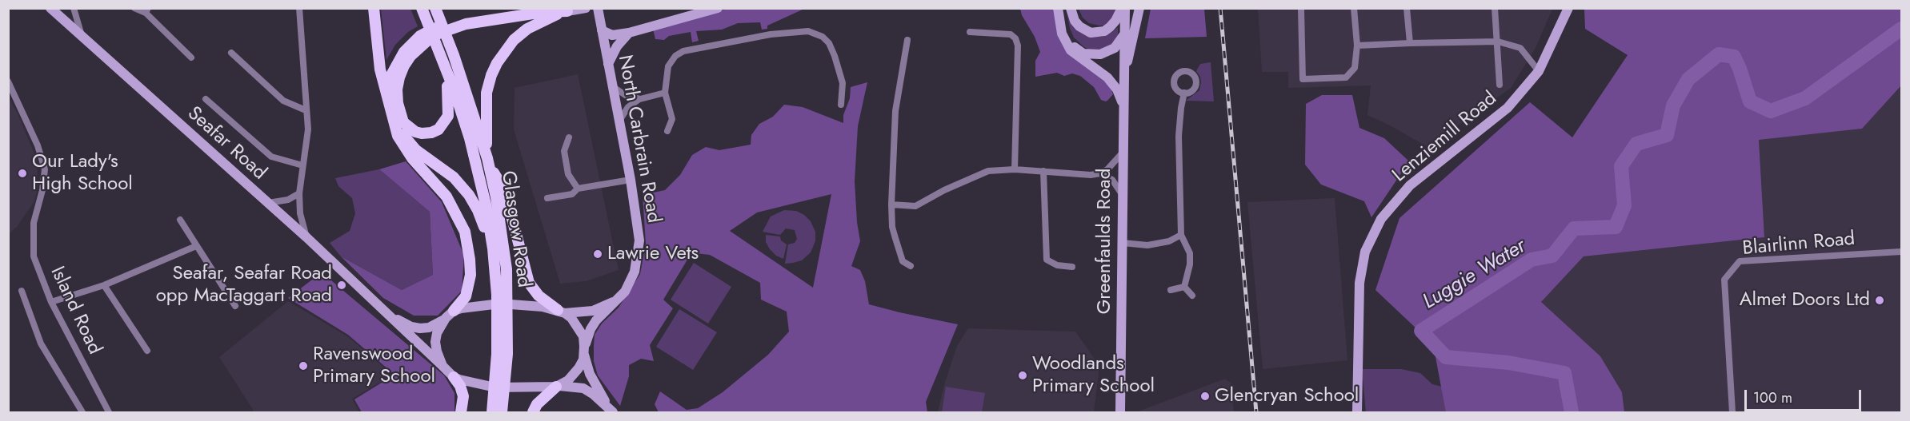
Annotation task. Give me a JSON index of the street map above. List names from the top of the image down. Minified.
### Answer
{"streets":{"main road":["Glasgow Road"],"street":["Lenziemill Road","North Carbrain Road","Seafar Road","Greenfaulds Road","Blairlinn Road","Island Road"]},"crossings":[["North Carbrain Road","Seafar Road"]],"water":["Luggie Water"],"places":["Our Lady's High School","Lawrie Vets","Seafar, Seafar Road opp MacTaggart Road","Almet Doors Ltd","Ravenswood Primary School","Woodlands Primary School","Glencryan School"],"scale_bar":"100 m"}
